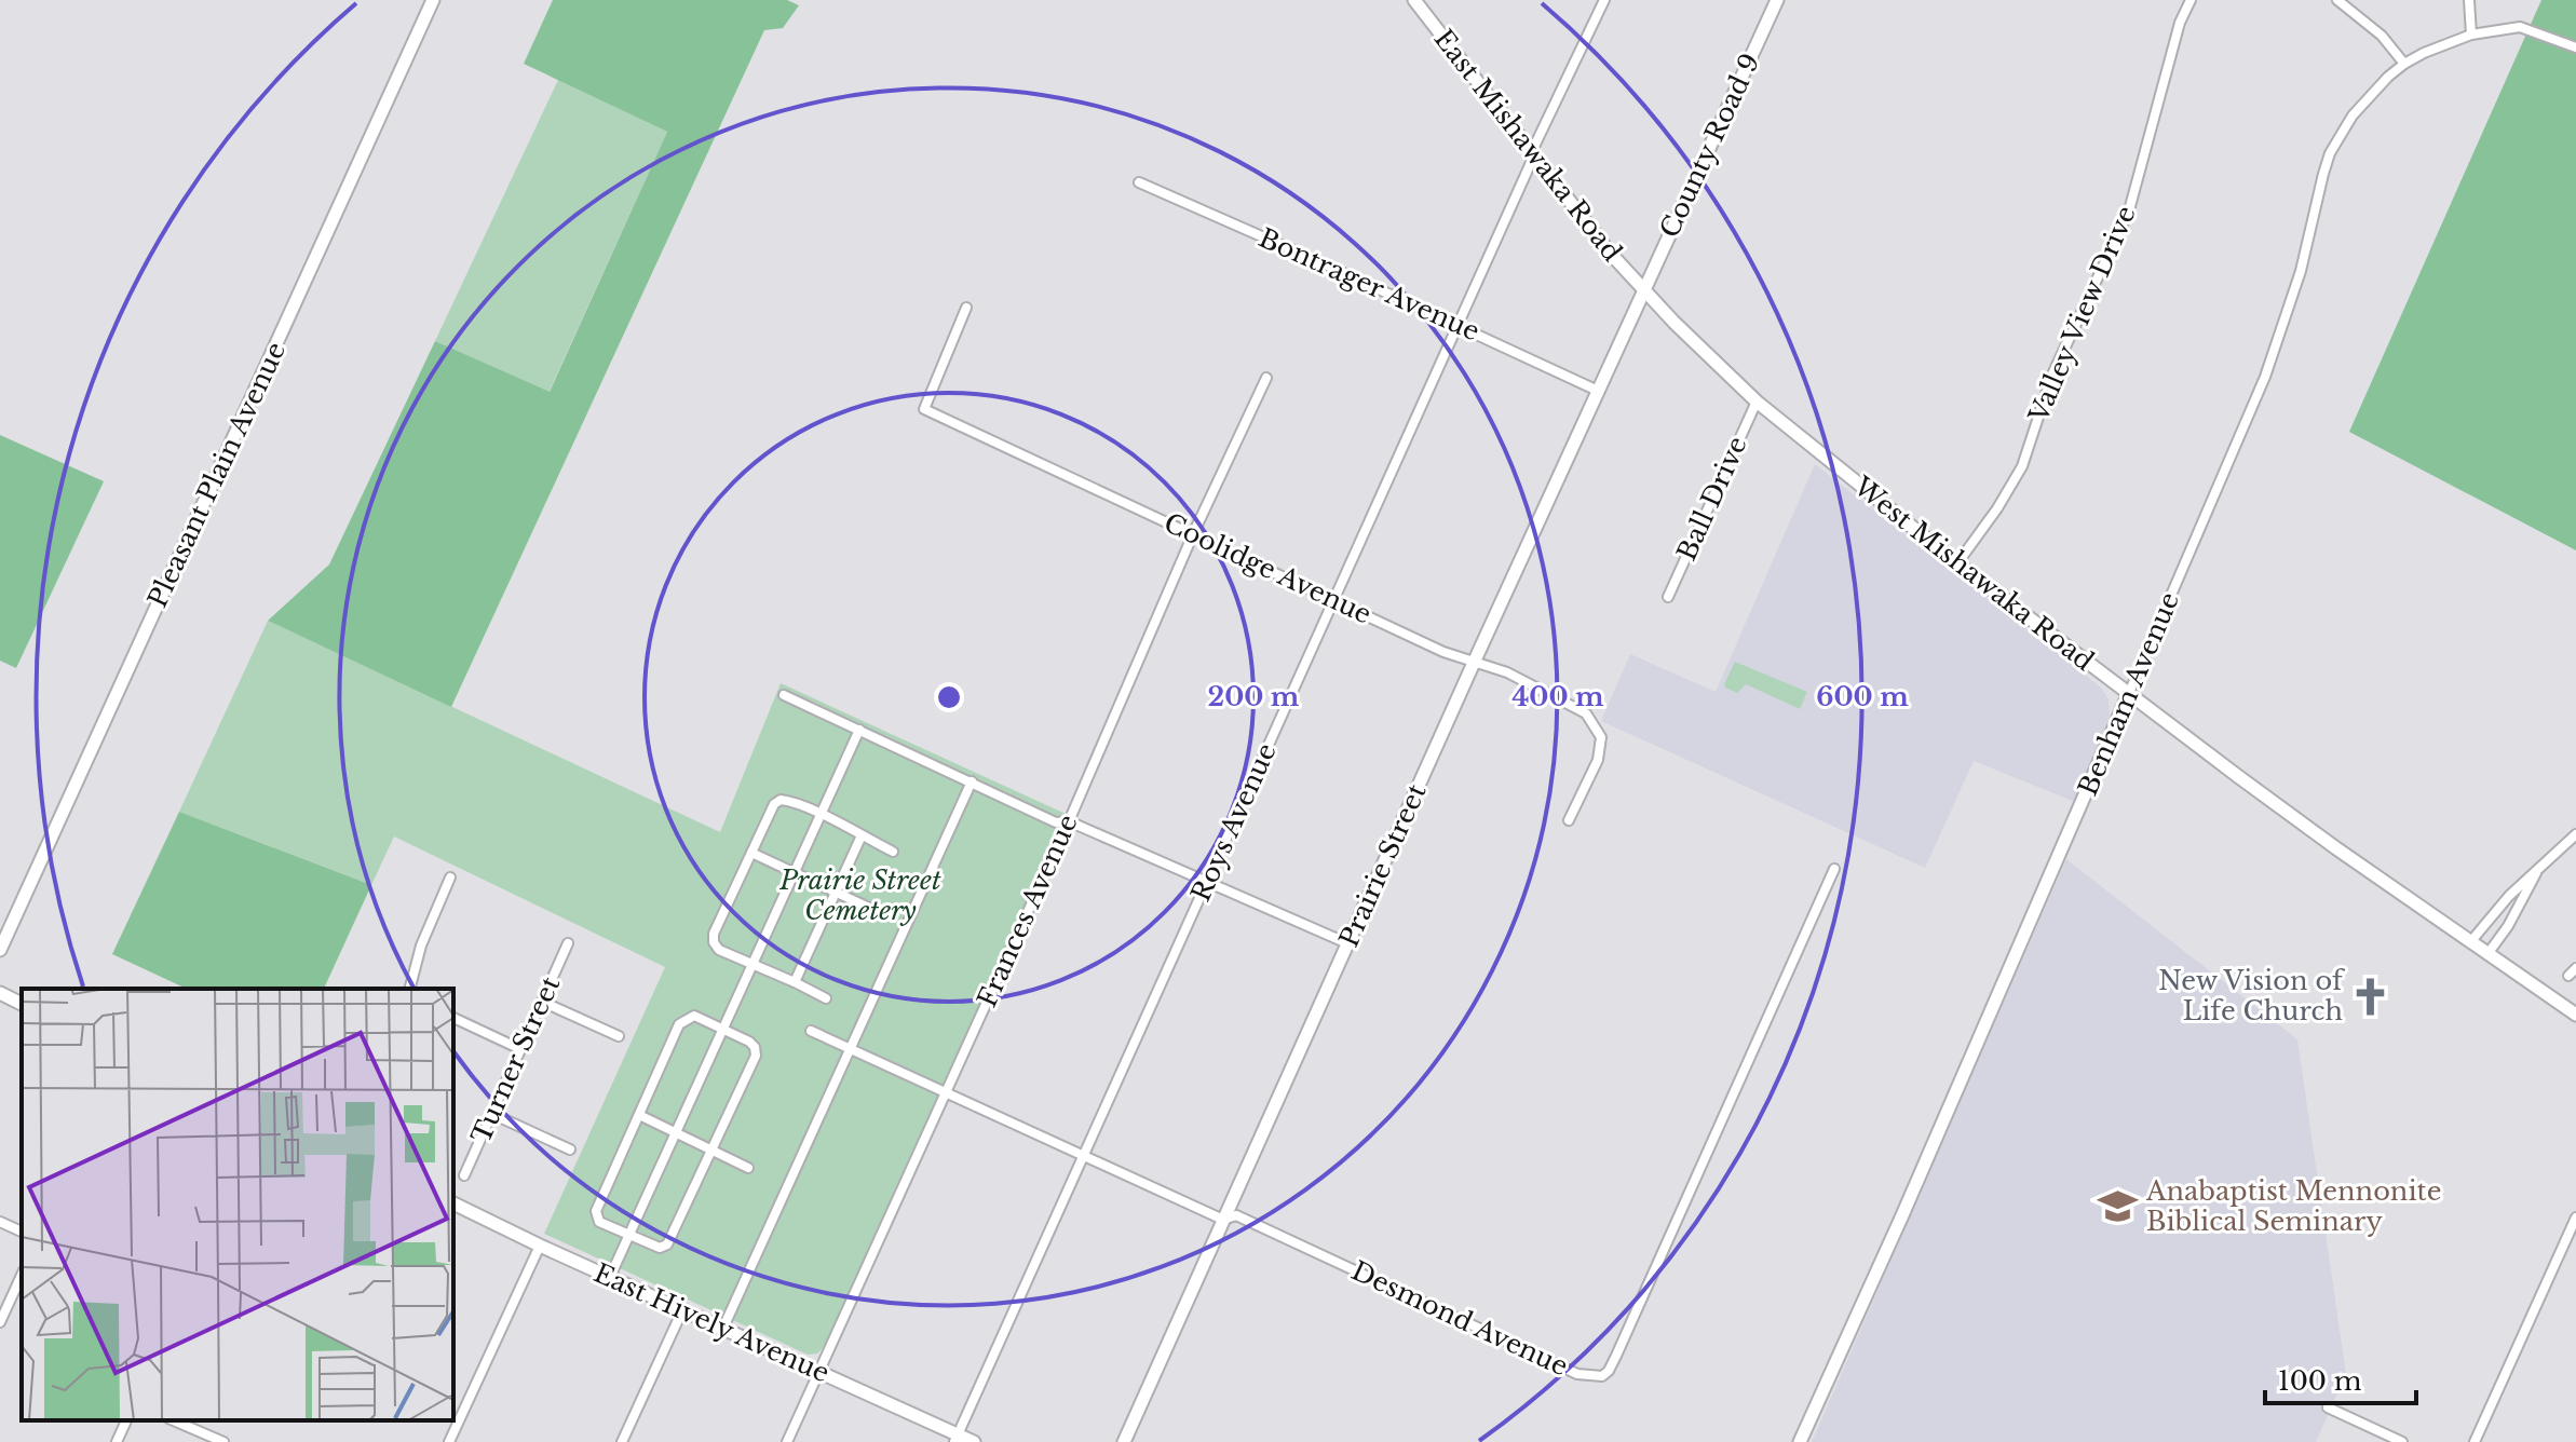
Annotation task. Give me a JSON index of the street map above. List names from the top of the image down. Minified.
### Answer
{"streets":{"main road":["East Mishawaka Road","County Road 9","Pleasant Plain Avenue","West Mishawaka Road","Benham Avenue","Prairie Street","East Hively Avenue"],"street":["Bontrager Avenue","Valley View Drive","Ball Drive","Coolidge Avenue","Roys Avenue","Frances Avenue","Turner Street","Desmond Avenue"]},"crossings":[["East Mishawaka Road","County Road 9"],["East Mishawaka Road","West Mishawaka Road"],["East Mishawaka Road","Roys Avenue"],["East Mishawaka Road","Prairie Street"],["County Road 9","West Mishawaka Road"],["County Road 9","Prairie Street"],["Bontrager Avenue","Roys Avenue"],["Bontrager Avenue","Prairie Street"],["Valley View Drive","West Mishawaka Road"],["Ball Drive","West Mishawaka Road"],["Coolidge Avenue","Roys Avenue"],["Coolidge Avenue","Prairie Street"],["Coolidge Avenue","Frances Avenue"],["West Mishawaka Road","Benham Avenue"],["West Mishawaka Road","Prairie Street"],["Roys Avenue","Desmond Avenue"],["Roys Avenue","East Hively Avenue"],["Prairie Street","Desmond Avenue"],["Frances Avenue","Desmond Avenue"],["Frances Avenue","East Hively Avenue"]],"parks":["Prairie Street Cemetery"],"places":{"church":["New Vision of Life Church"],"school or university":["Anabaptist Mennonite Biblical Seminary"]},"scale_bar":"100 m","rings":["200 m","400 m","600 m"]}
